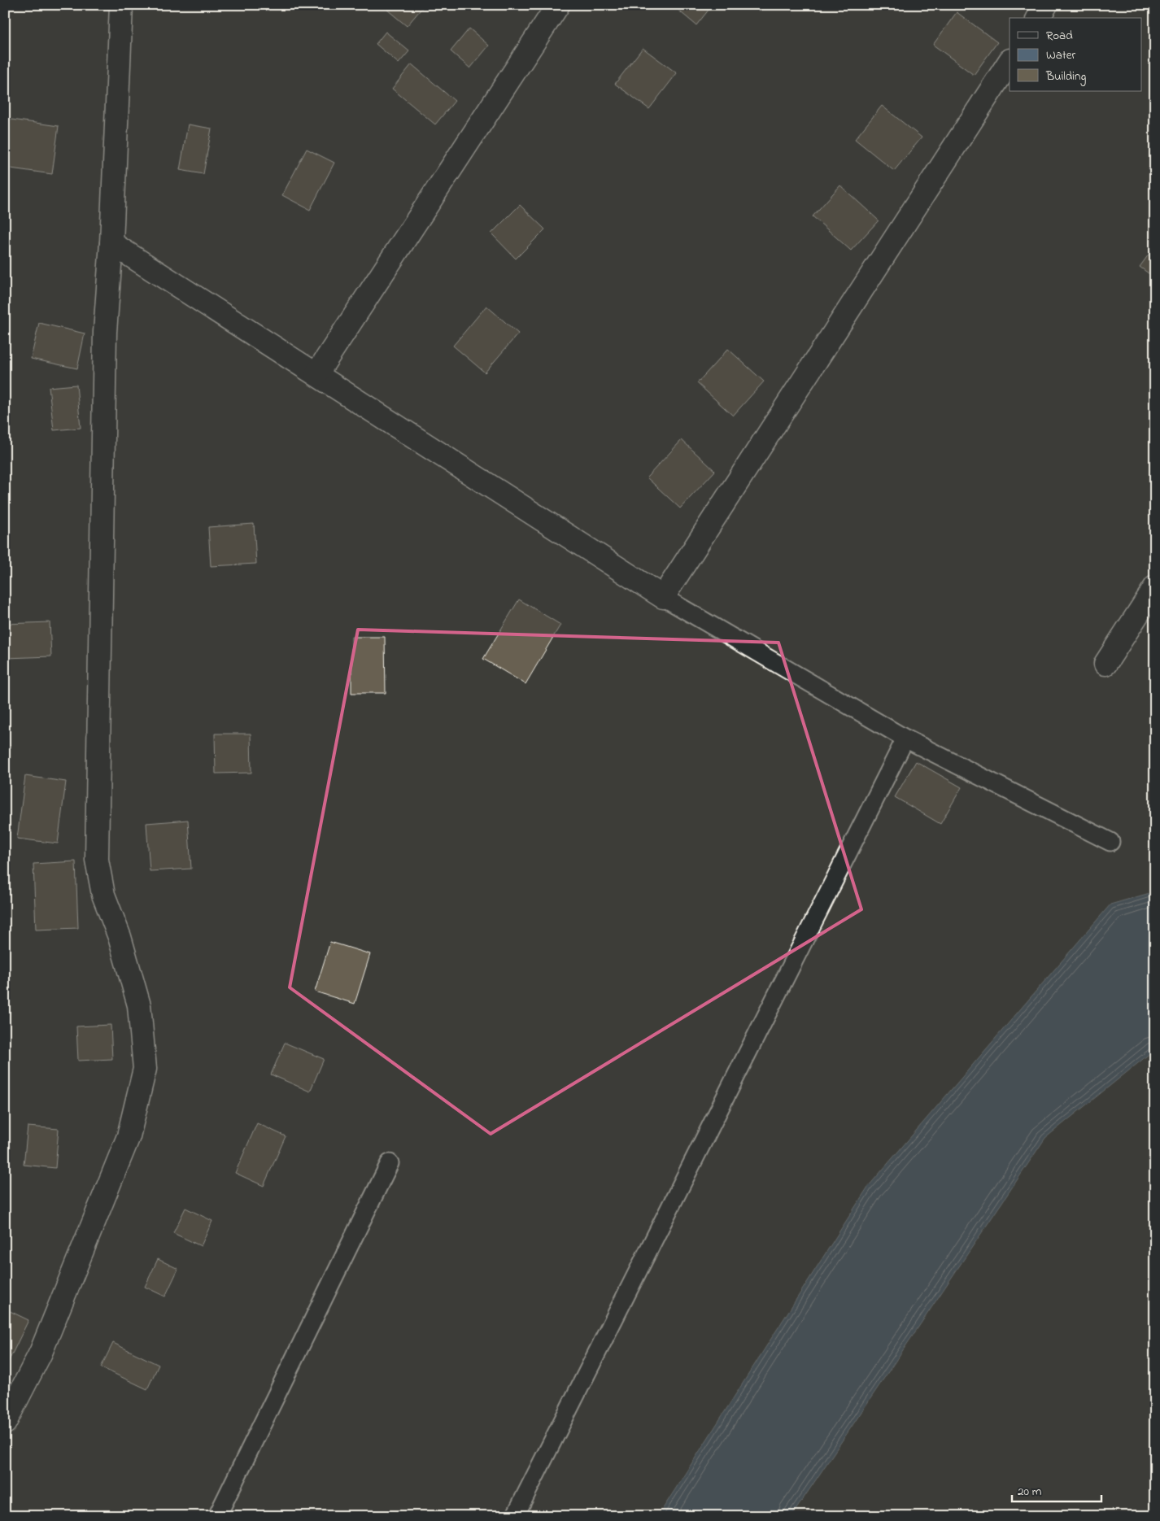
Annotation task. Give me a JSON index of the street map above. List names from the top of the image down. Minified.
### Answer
{"legend":["Road","Water","Building"],"scale_bar":"20 m"}
